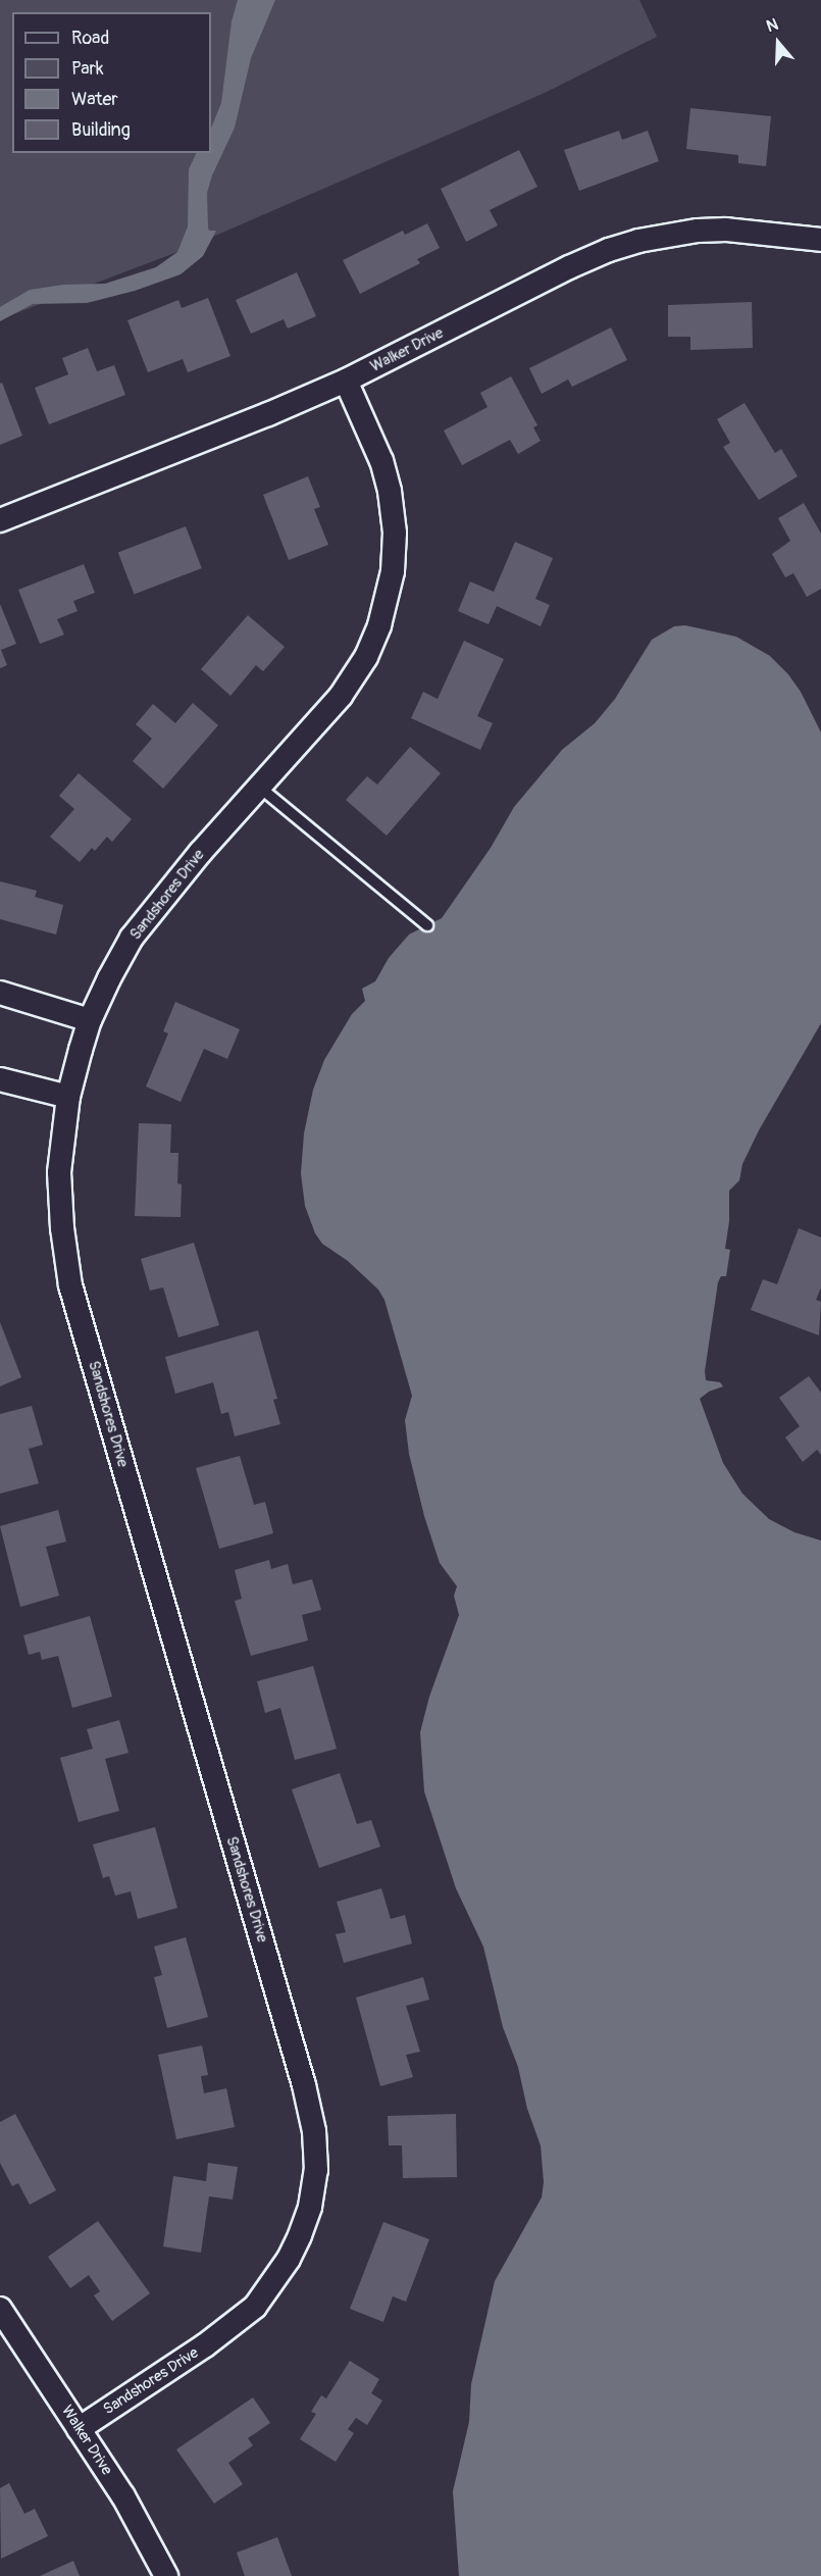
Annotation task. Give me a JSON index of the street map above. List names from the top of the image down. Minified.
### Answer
{"streets":{"street":["Walker Drive","Sandshores Drive"]},"crossings":[["Walker Drive","Sandshores Drive"]],"legend":["Road","Park","Water","Building"],"north":"top"}
